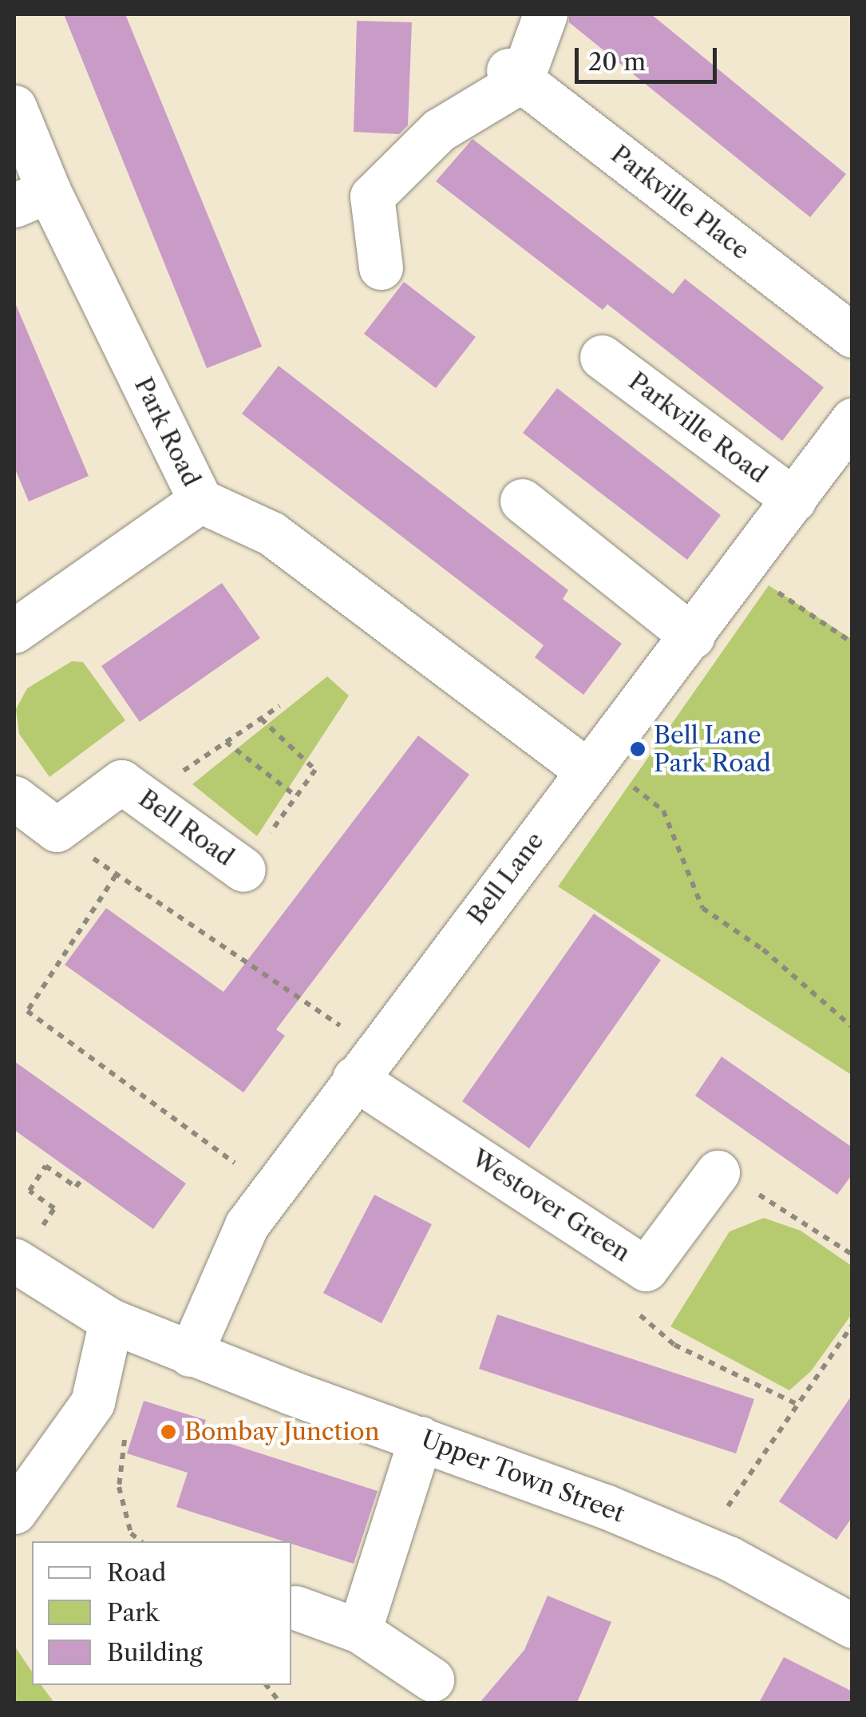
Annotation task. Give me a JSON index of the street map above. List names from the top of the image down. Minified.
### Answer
{"streets":{"street":["Parkville Place","Parkville Road","Park Road","Bell Road","Bell Lane","Westover Green","Upper Town Street"]},"crossings":[["Parkville Road","Bell Lane"],["Park Road","Bell Lane"],["Bell Lane","Westover Green"],["Bell Lane","Upper Town Street"]],"places":["Bell Lane Park Road","Bombay Junction"],"legend":["Road","Park","Building"],"scale_bar":"20 m"}
